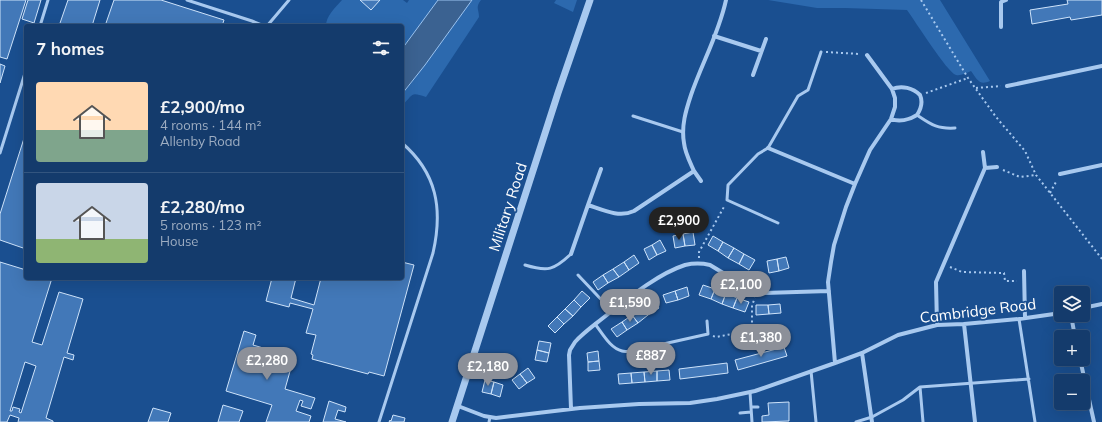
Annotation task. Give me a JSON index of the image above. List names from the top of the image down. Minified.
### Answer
{"streets":{"street":["Military Road","Cambridge Road"]},"crossings":[["Military Road","Cambridge Road"]],"page":{"heading":"7 homes","list":[{"name":"£2,900/mo","note":"4 rooms · 144 m² · Allenby Road"},{"name":"£2,280/mo","note":"5 rooms · 123 m² · House"}],"price":["£2,900","£2,100","£1,590","£1,380","£887","£2,280","£2,180"],"map_buttons":["+","−"]}}
